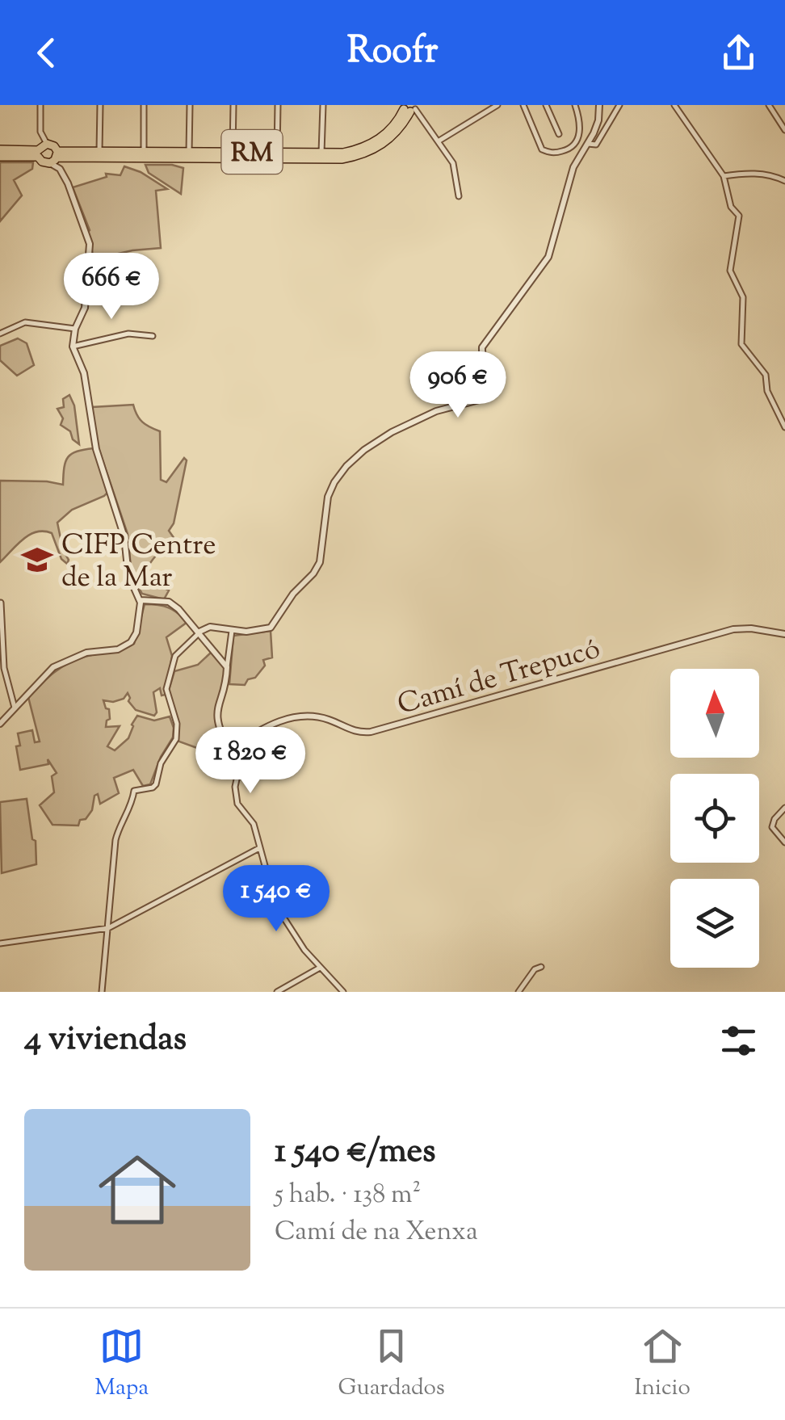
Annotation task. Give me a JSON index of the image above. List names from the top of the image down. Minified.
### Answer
{"streets":{"main road":["RM"],"street":["Camí de Trepucó"]},"places":{"school or university":["CIFP Centre de la Mar"]},"north":"top","page":{"header":"Roofr","price":["666 €","906 €","1 820 €","1 540 €"],"heading":"4 viviendas","list":[{"name":"1 540 €/mes","note":"5 hab. · 138 m² · Camí de na Xenxa"}],"tabs":["Mapa","Guardados","Inicio"]}}
